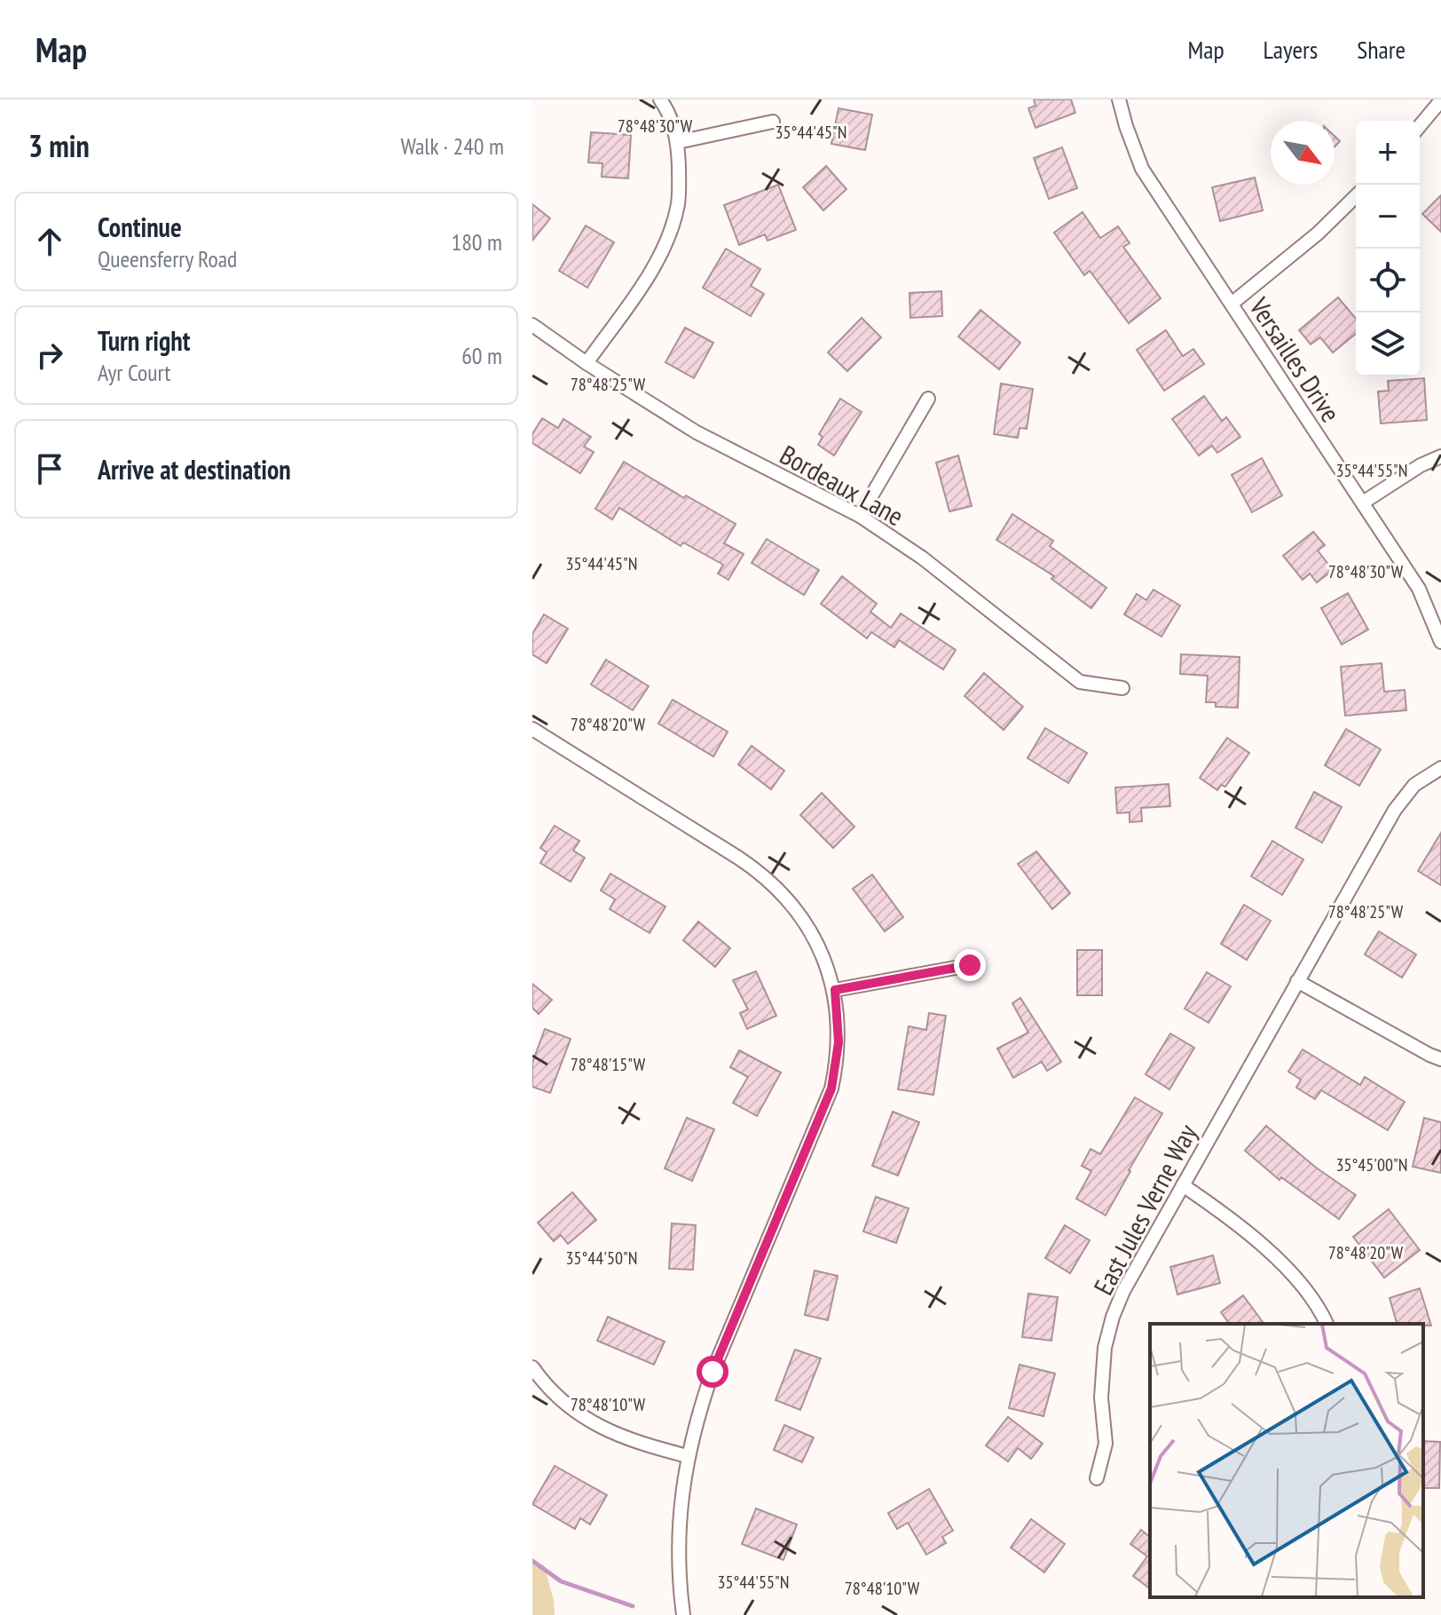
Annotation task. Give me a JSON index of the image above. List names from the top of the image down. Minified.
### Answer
{"streets":{"street":["Versailles Drive","Bordeaux Lane","East Jules Verne Way"]},"north":"bottom right","page":{"header":"Map","nav":["Map","Layers","Share"],"heading":["3 min","Walk · 240 m"],"map_buttons":["+","−"],"list":[["Continue","Queensferry Road","180 m"],["Turn right","Ayr Court","60 m"],"Arrive at destination"]},"coordinates":["78°48'30\"W","35°44'45\"N","78°48'25\"W","35°44'55\"N","78°48'20\"W","78°48'15\"W","35°45'00\"N","35°44'50\"N","78°48'10\"W"]}
